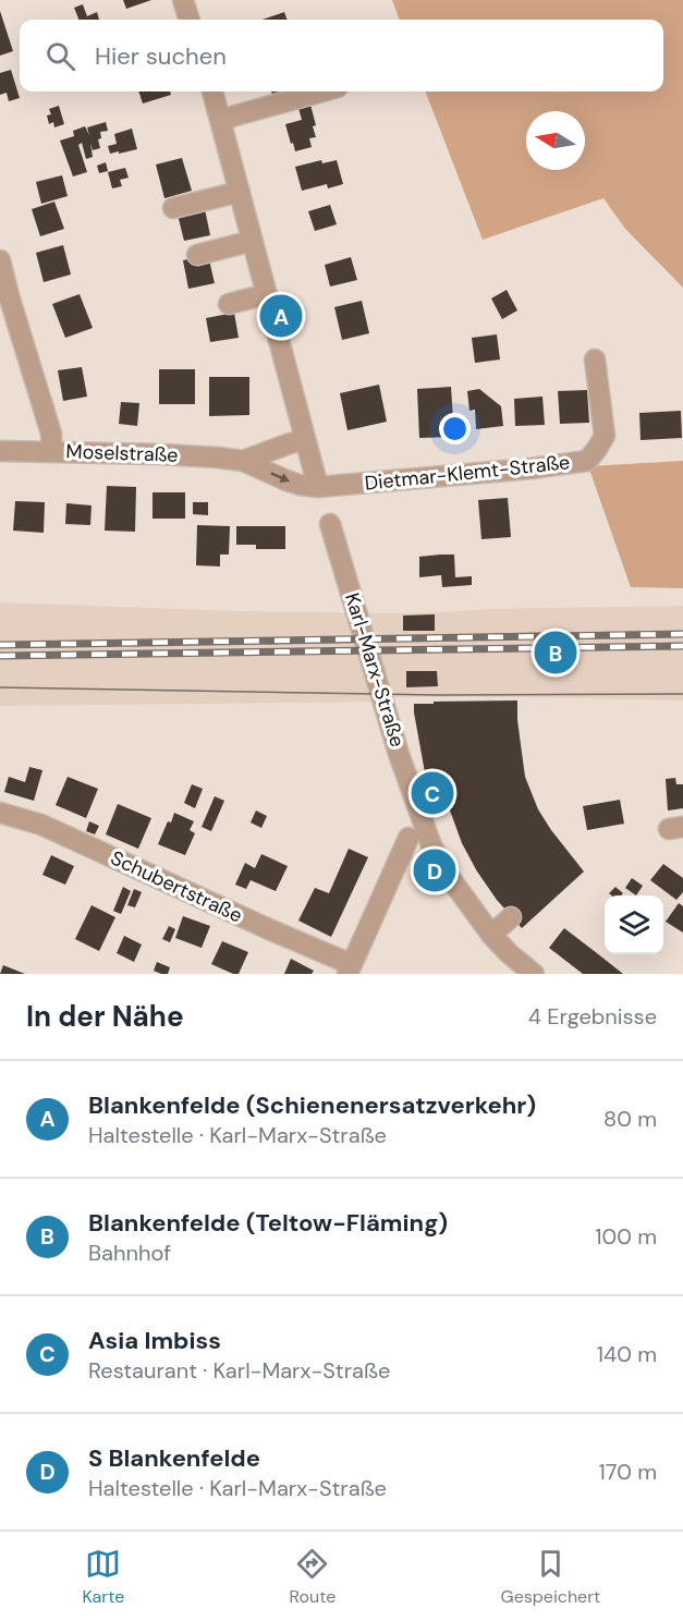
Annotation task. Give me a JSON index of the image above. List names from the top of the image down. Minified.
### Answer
{"streets":{"street":["Moselstraße","Dietmar-Klemt-Straße","Karl-Marx-Straße","Schubertstraße"]},"crossings":[["Moselstraße","Dietmar-Klemt-Straße"]],"north":"left","page":{"search":"Hier suchen","pins":["A","B","C","D"],"heading":["In der Nähe","4 Ergebnisse"],"list":[{"mark":"A","name":"Blankenfelde (Schienenersatzverkehr)","note":"Haltestelle · Karl-Marx-Straße","value":"80 m"},{"mark":"B","name":"Blankenfelde (Teltow-Fläming)","note":"Bahnhof","value":"100 m"},{"mark":"C","name":"Asia Imbiss","note":"Restaurant · Karl-Marx-Straße","value":"140 m"},{"mark":"D","name":"S Blankenfelde","note":"Haltestelle · Karl-Marx-Straße","value":"170 m"}],"nav":["Karte","Route","Gespeichert"]}}
